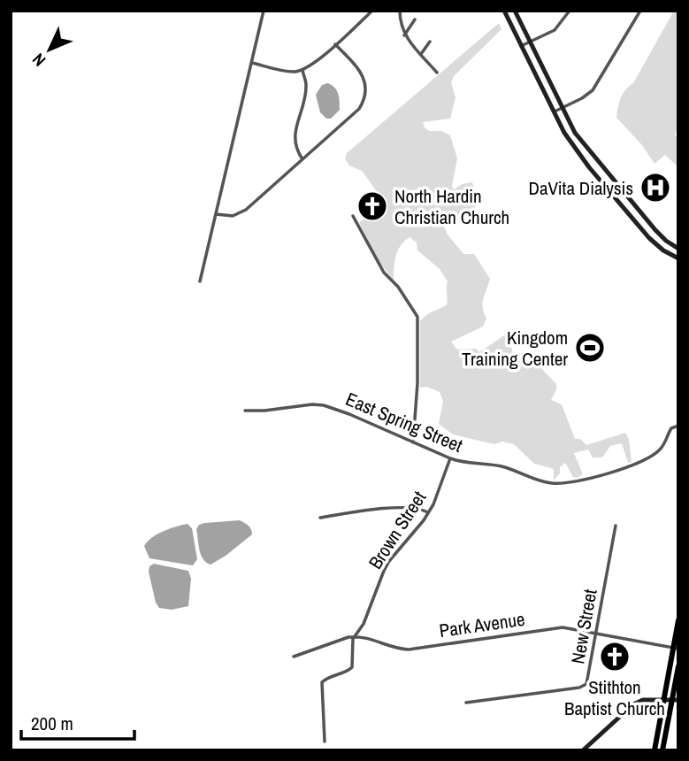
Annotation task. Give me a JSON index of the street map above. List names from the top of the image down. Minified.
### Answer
{"streets":{"street":["East Spring Street","Brown Street","Park Avenue","New Street"]},"crossings":[["East Spring Street","Brown Street"],["Brown Street","Park Avenue"],["Park Avenue","New Street"]],"places":{"hospital":["DaVita Dialysis"],"church":["North Hardin Christian Church","Stithton Baptist Church"],"sports":["Kingdom Training Center"]},"scale_bar":"200 m","north":"bottom left"}
